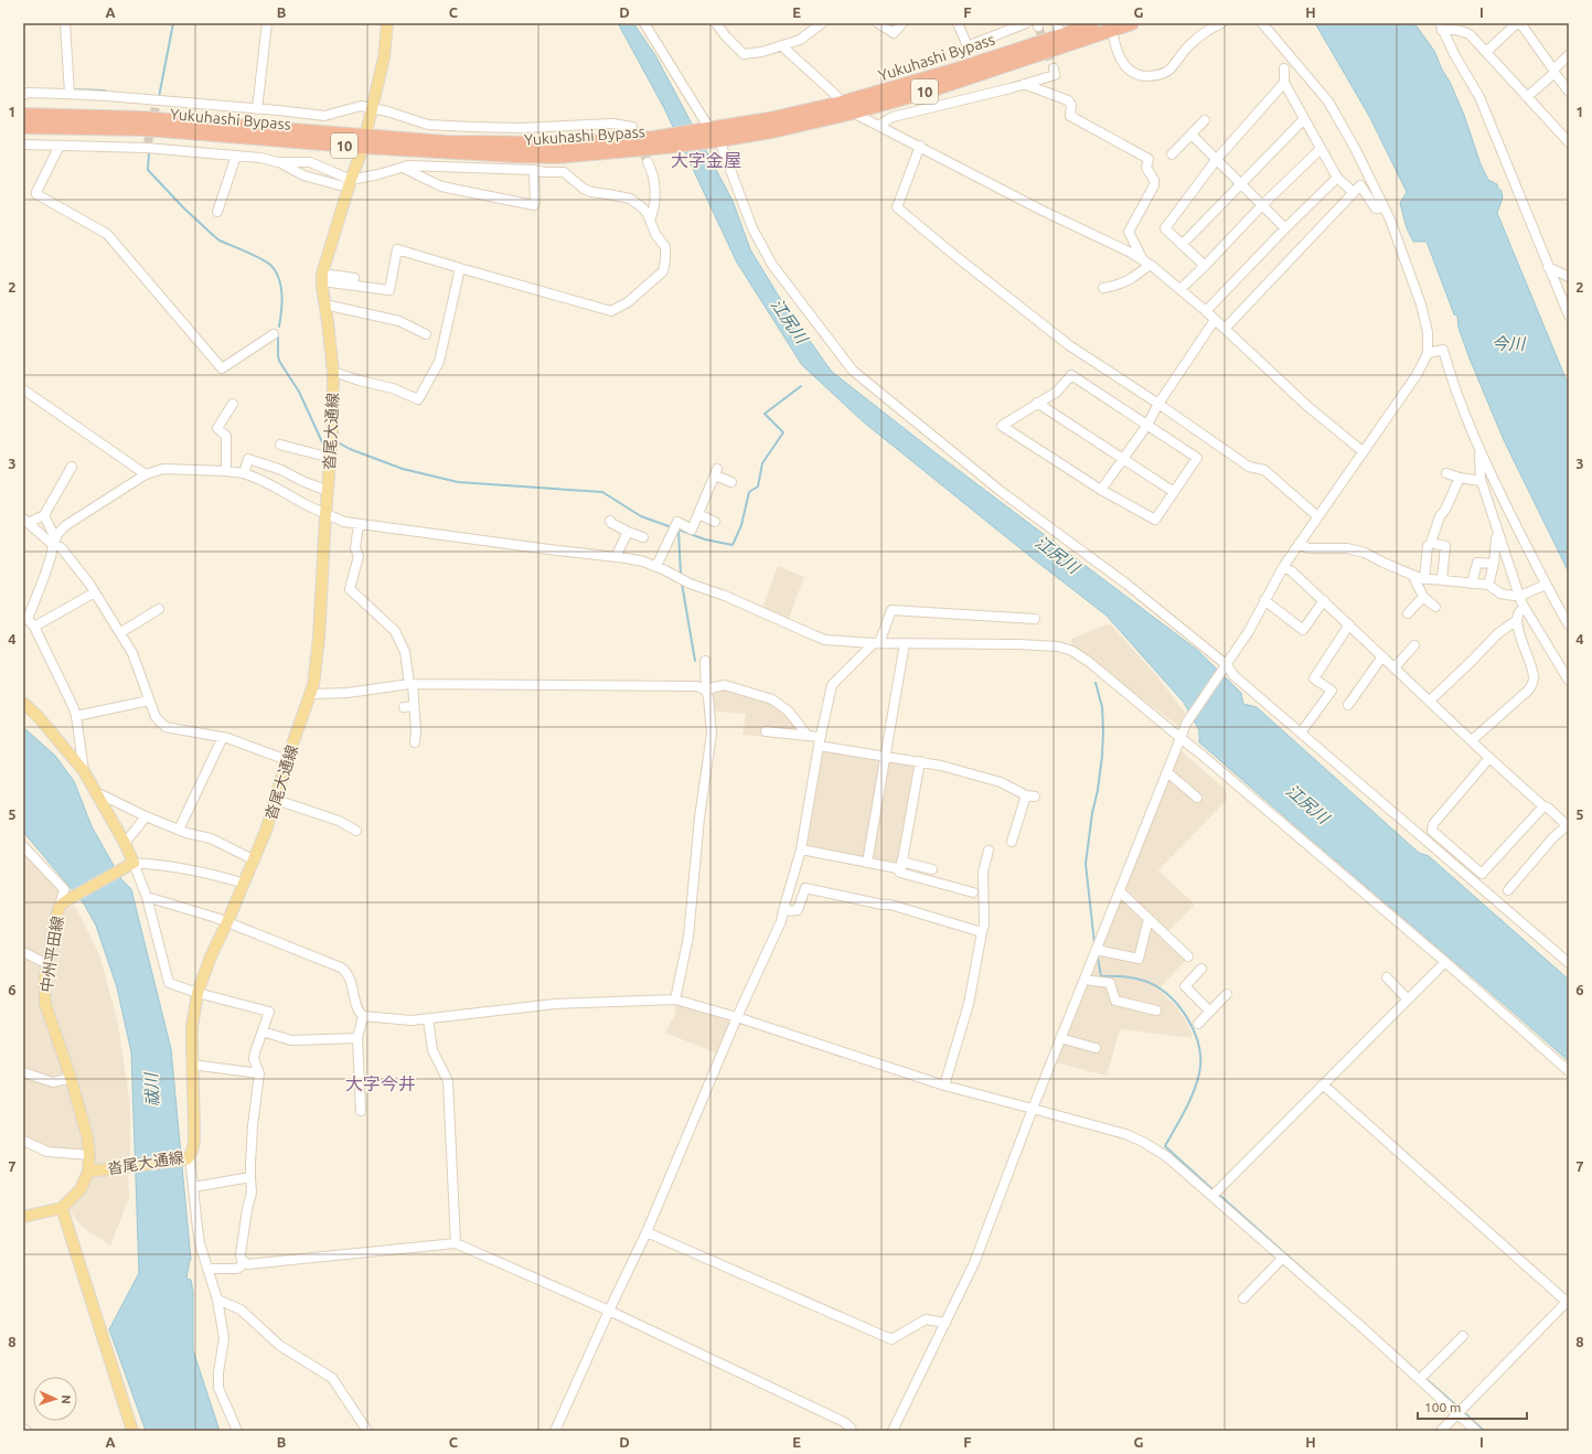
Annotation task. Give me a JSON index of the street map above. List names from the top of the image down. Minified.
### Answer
{"streets":{"highway":["Yukuhashi Bypass","10"],"main road":["沓尾大通線","中州平田線"]},"crossings":[["Yukuhashi Bypass","沓尾大通線"],["沓尾大通線","中州平田線"]],"districts":["大字金屋","大字今井"],"water":["江尻川","今川","祓川"],"scale_bar":"100 m","north":"right","grid":{"columns":["A","B","C","D","E","F","G","H","I"],"rows":["1","2","3","4","5","6","7","8"]}}
